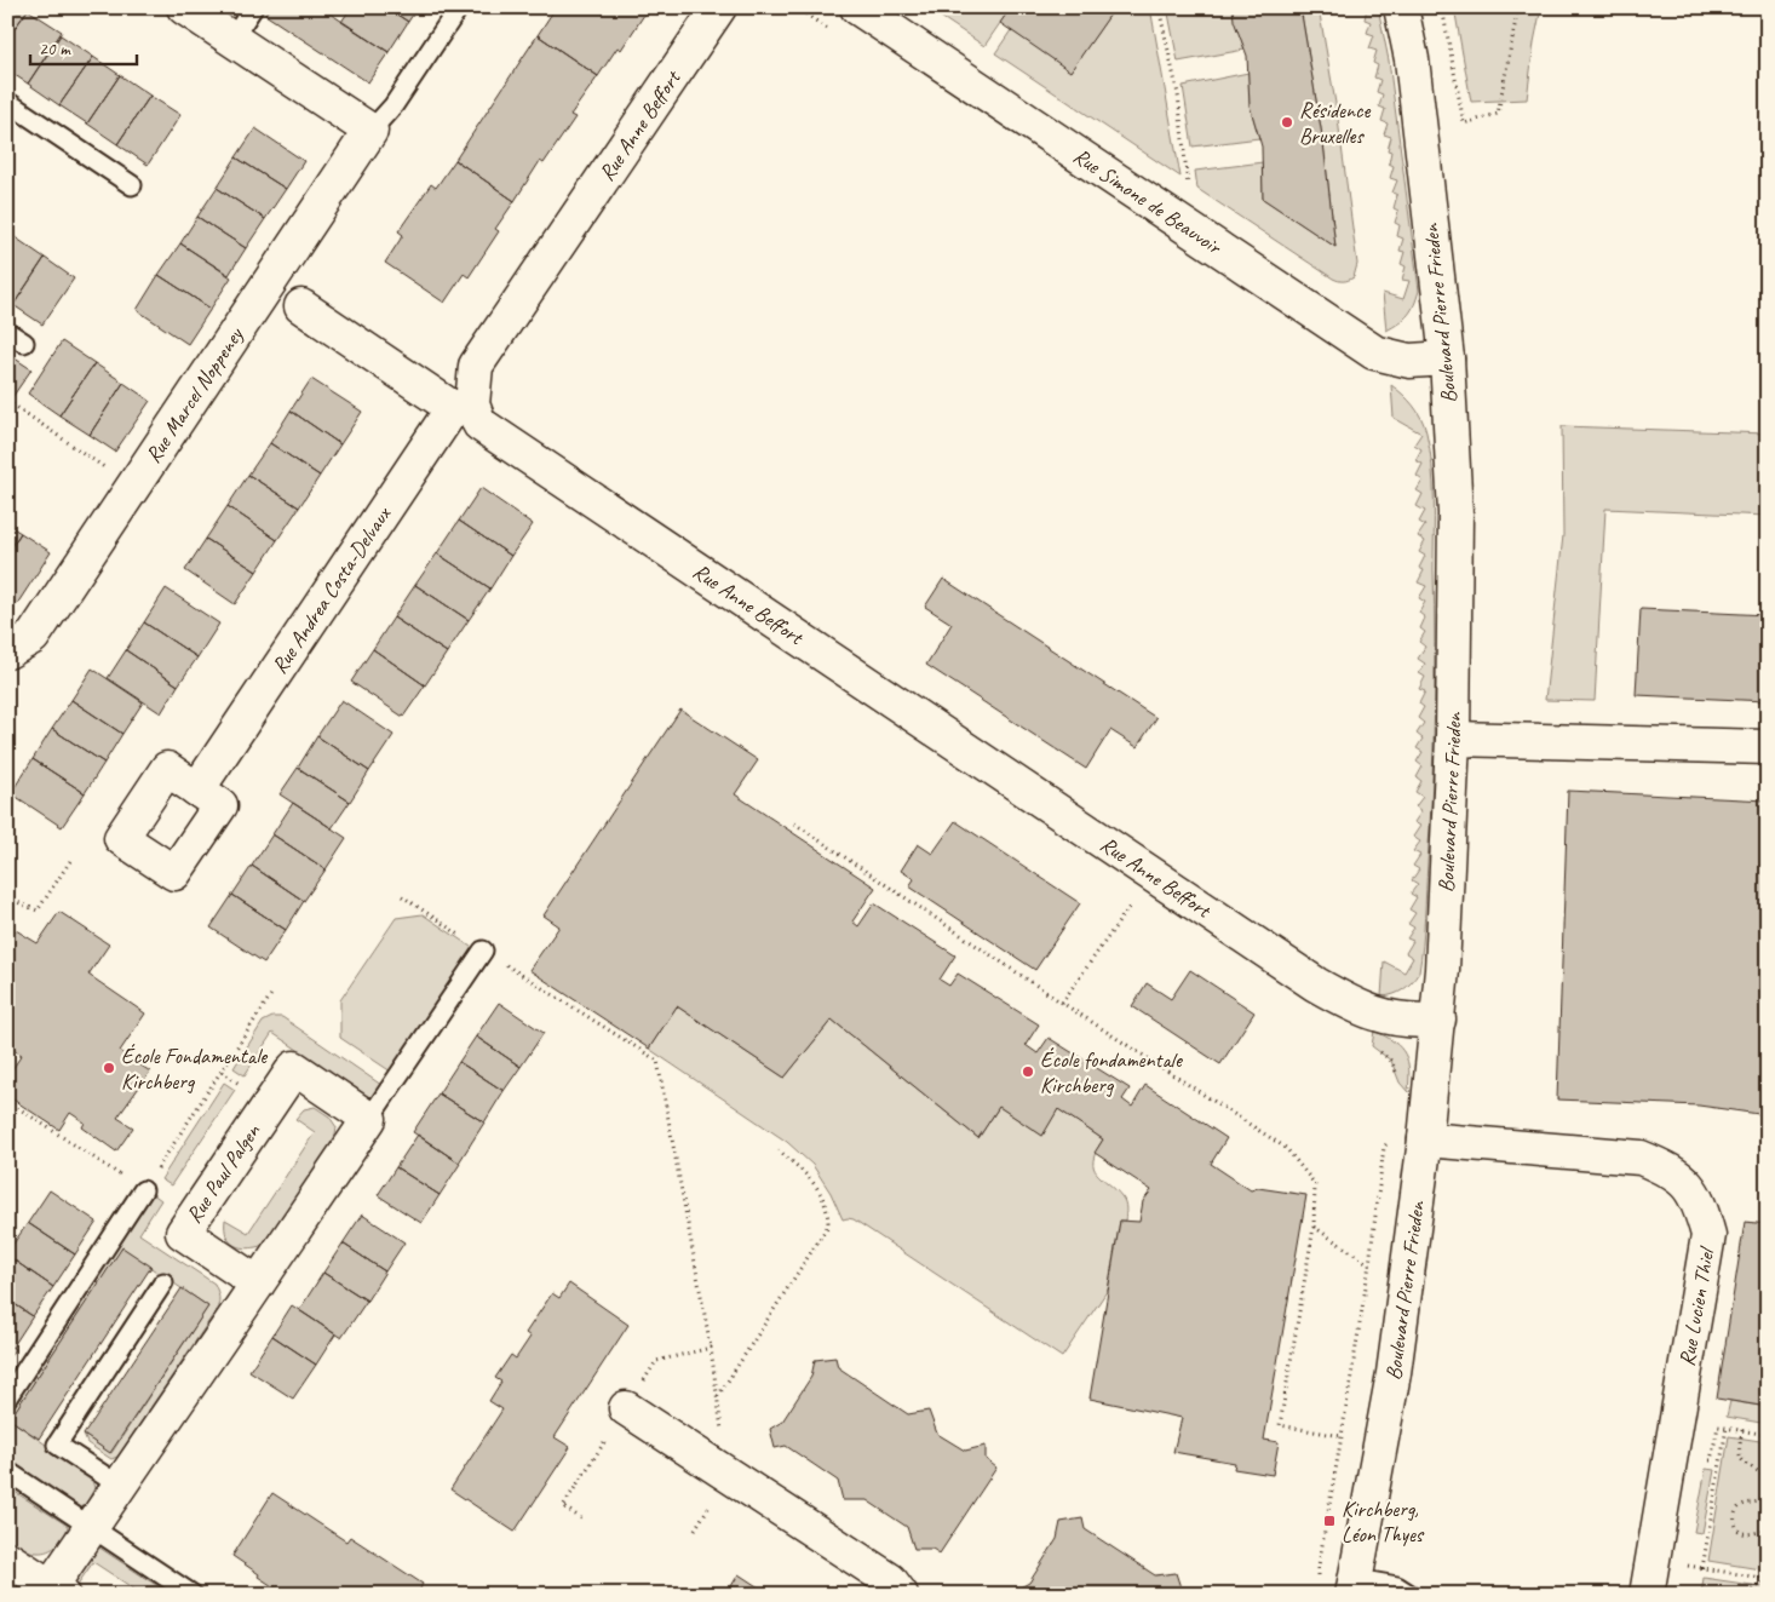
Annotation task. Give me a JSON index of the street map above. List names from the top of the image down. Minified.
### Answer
{"streets":{"street":["Rue Anne Beffort","Rue Simone de Beauvoir","Boulevard Pierre Frieden","Rue Marcel Noppeney","Rue Andrea Costa-Delvaux","Rue Paul Palgen","Rue Lucien Thiel"]},"crossings":[["Rue Anne Beffort","Boulevard Pierre Frieden"],["Rue Anne Beffort","Rue Andrea Costa-Delvaux"],["Rue Simone de Beauvoir","Boulevard Pierre Frieden"],["Boulevard Pierre Frieden","Rue Lucien Thiel"]],"places":{"other":["Résidence Bruxelles","École Fondamentale Kirchberg","École fondamentale Kirchberg"],"transit":["Kirchberg, Léon Thyes"]},"scale_bar":"20 m"}
